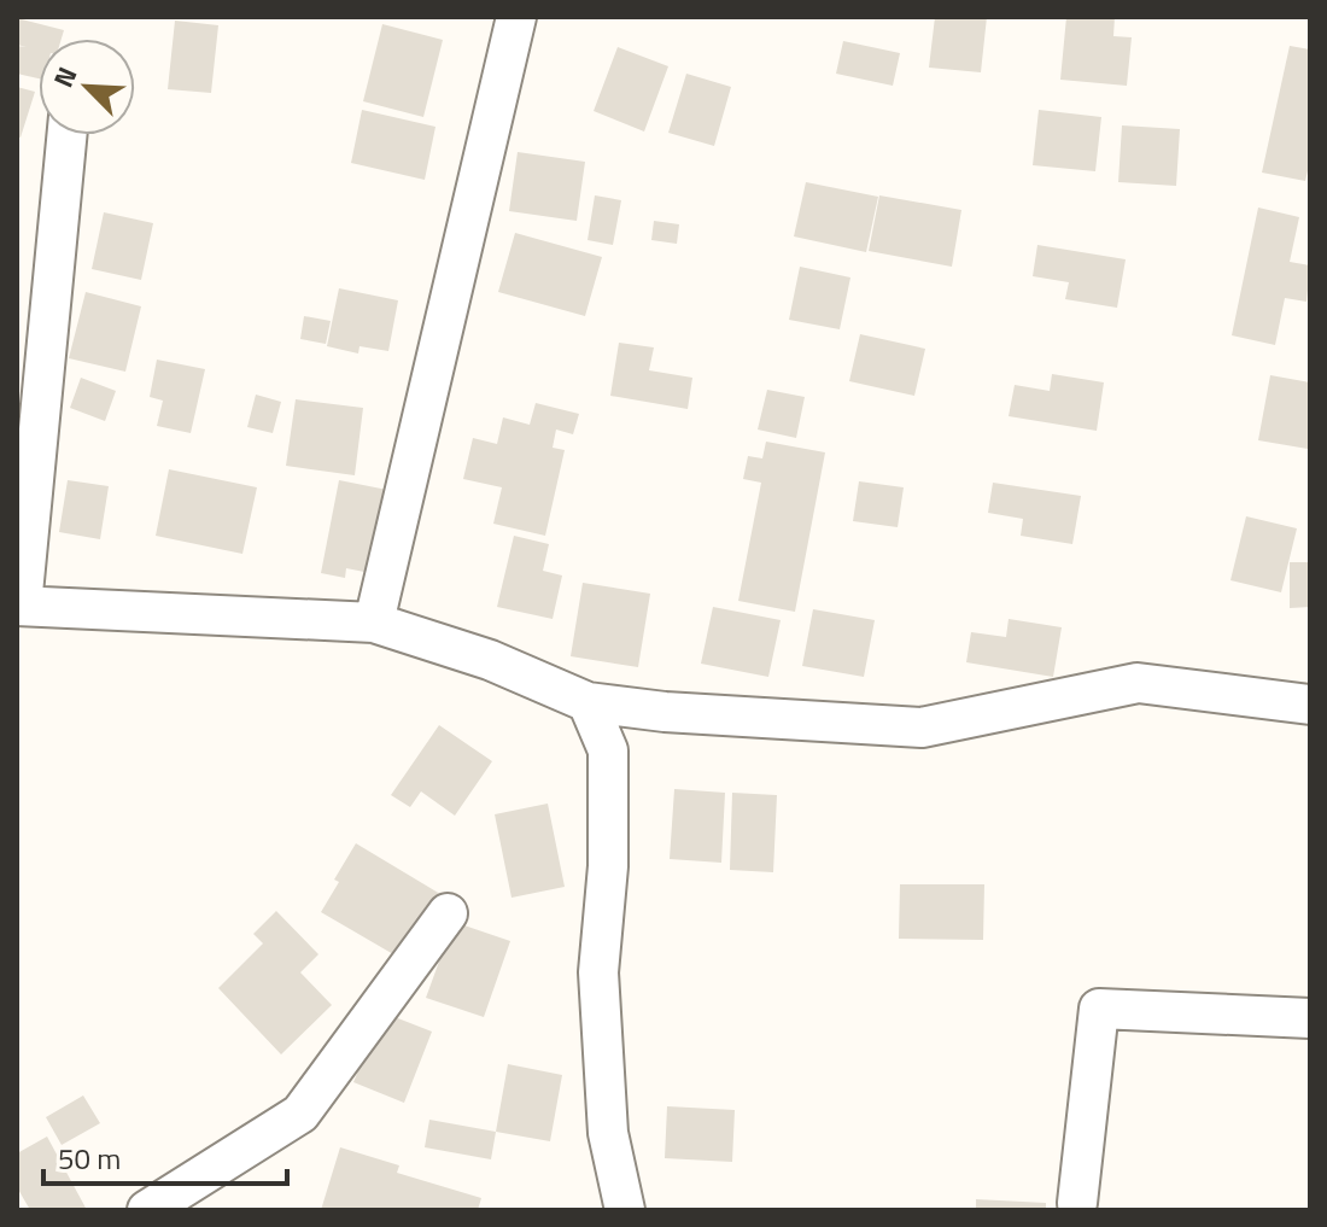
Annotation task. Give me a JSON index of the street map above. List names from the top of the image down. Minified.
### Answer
{"scale_bar":"50 m","north":"top left"}
